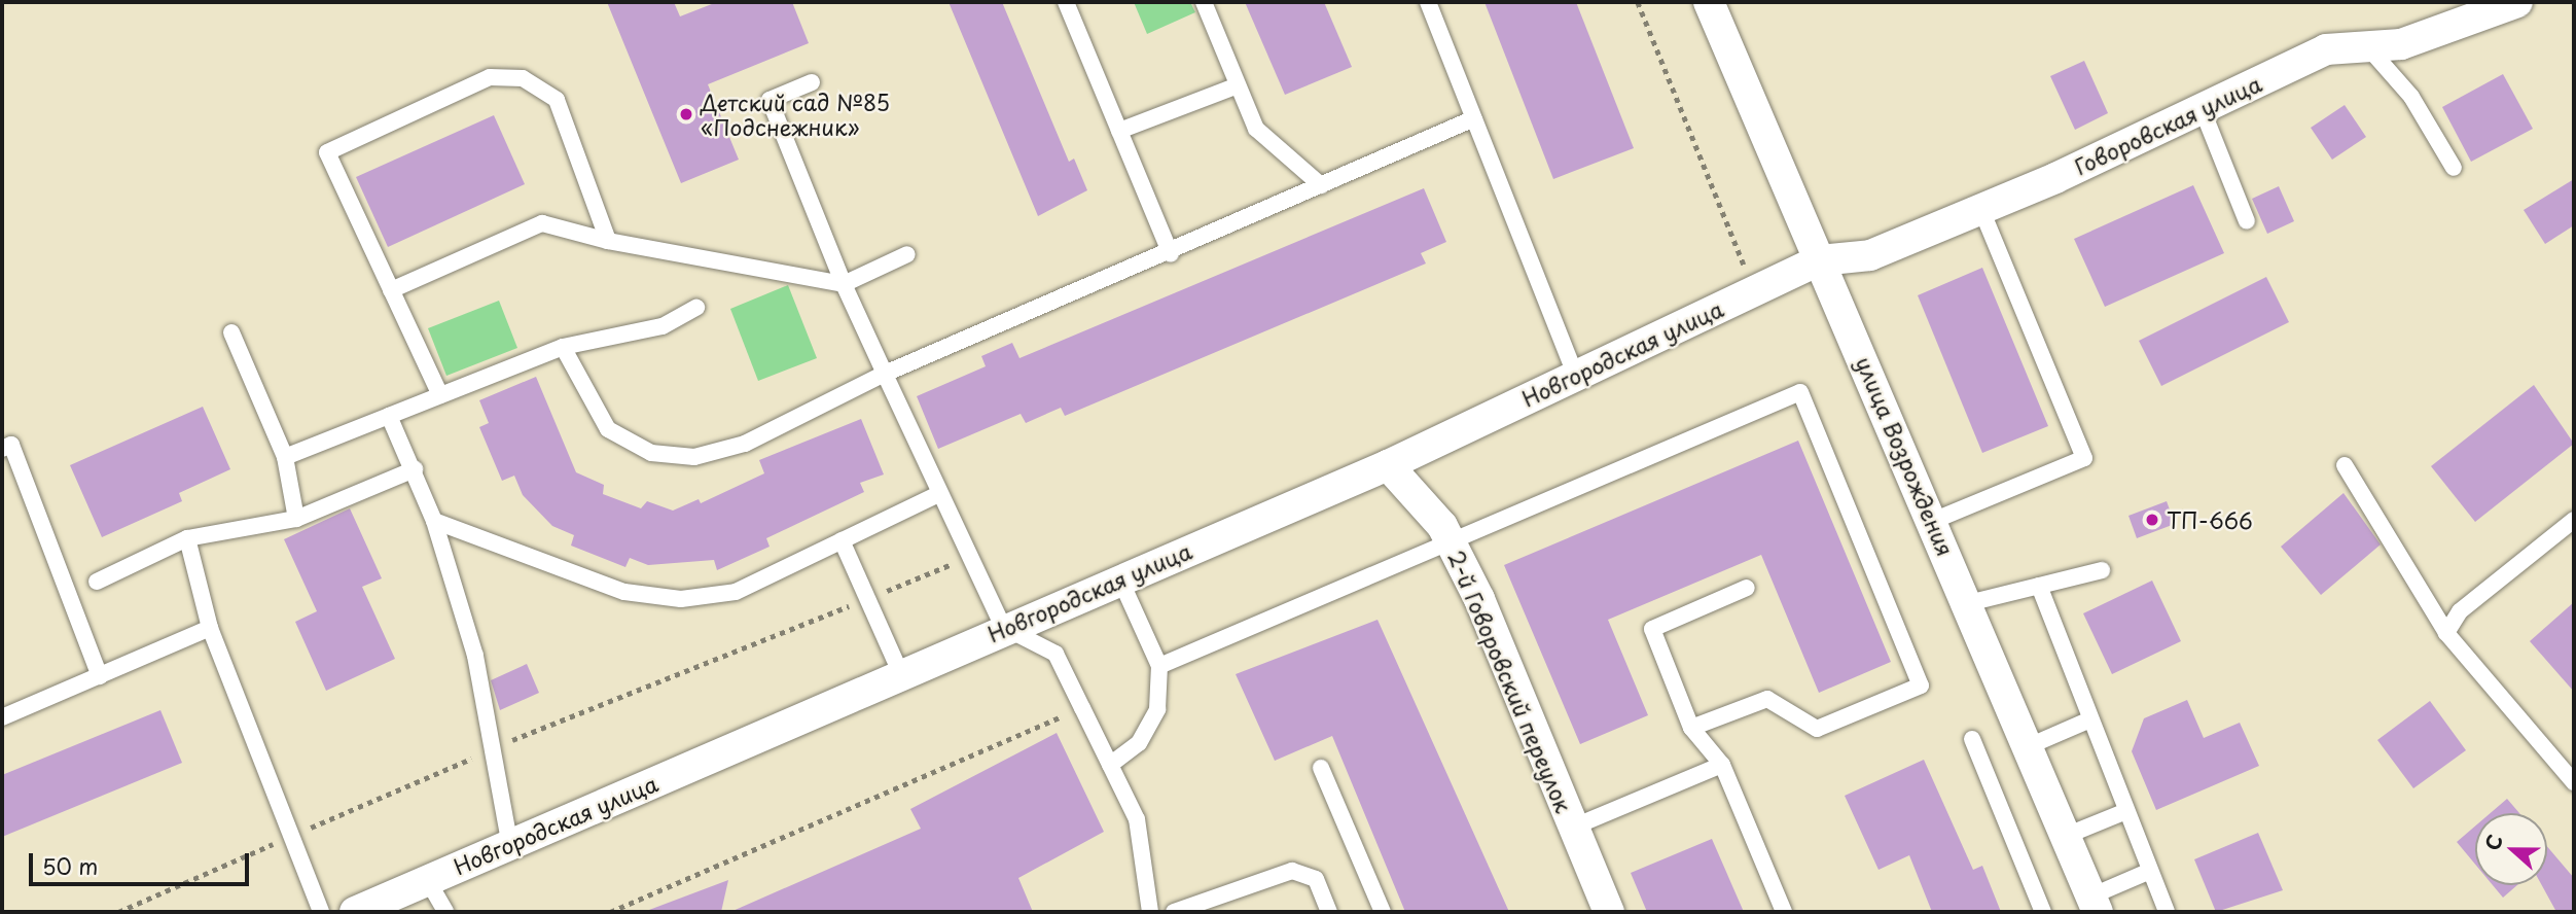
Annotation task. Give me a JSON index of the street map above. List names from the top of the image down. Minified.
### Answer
{"streets":{"street":["Говоровская улица","Новгородская улица","улица Возрождения","2-й Говоровский переулок"]},"crossings":[["Говоровская улица","Новгородская улица"],["Говоровская улица","улица Возрождения"],["Новгородская улица","улица Возрождения"],["Новгородская улица","2-й Говоровский переулок"]],"places":["Детский сад №85 «Подснежник»","ТП-666"],"scale_bar":"50 m","north":"left"}
